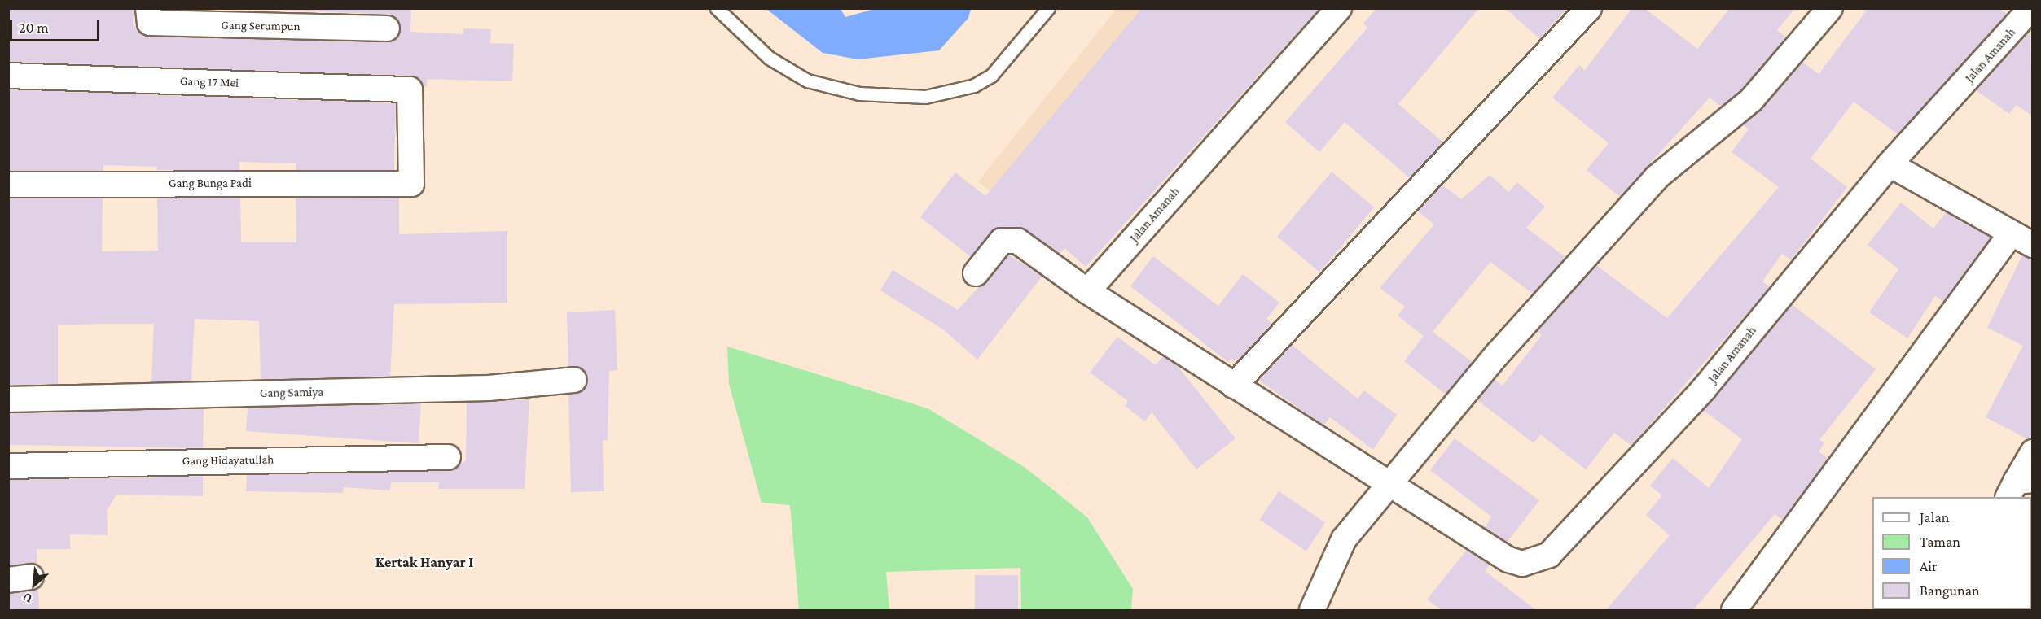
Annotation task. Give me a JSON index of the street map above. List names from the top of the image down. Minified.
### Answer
{"streets":{"street":["Gang Serumpun","Jalan Amanah","Gang 17 Mei","Gang Bunga Padi","Gang Samiya","Gang Hidayatullah"]},"crossings":[["Gang 17 Mei","Gang Bunga Padi"]],"districts":["Kertak Hanyar I"],"legend":["Jalan","Taman","Air","Bangunan"],"scale_bar":"20 m","north":"bottom left"}
